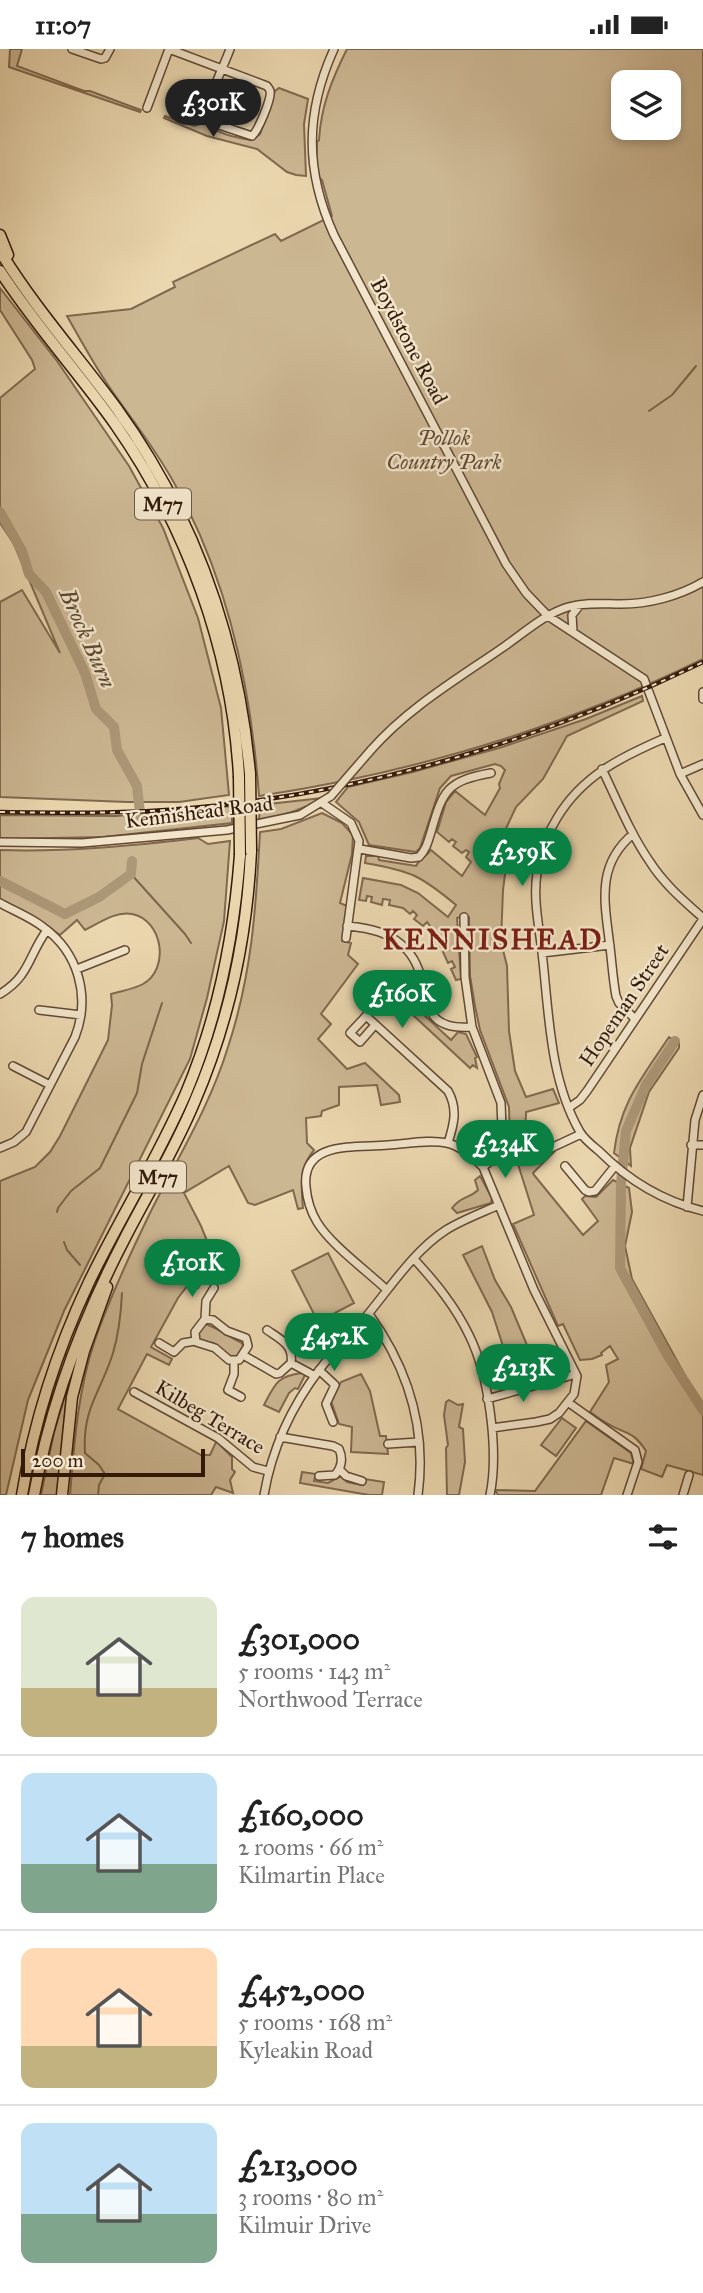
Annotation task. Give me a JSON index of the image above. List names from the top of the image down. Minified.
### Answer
{"streets":{"highway":["M77"],"street":["Boydstone Road","Kennishead Road","Hopeman Street","Kilbeg Terrace"]},"crossings":[["Boydstone Road","Kennishead Road"]],"districts":["KENNISHEAD"],"water":["Brock Burn"],"parks":["Pollok Country Park"],"scale_bar":"200 m","page":{"status":"11:07","price":["£301K","£259K","£160K","£234K","£101K","£452K","£213K"],"scale":"200 m","heading":"7 homes","list":[{"name":"£301,000","note":"5 rooms · 143 m² · Northwood Terrace"},{"name":"£160,000","note":"2 rooms · 66 m² · Kilmartin Place"},{"name":"£452,000","note":"5 rooms · 168 m² · Kyleakin Road"},{"name":"£213,000","note":"3 rooms · 80 m² · Kilmuir Drive"}]}}
